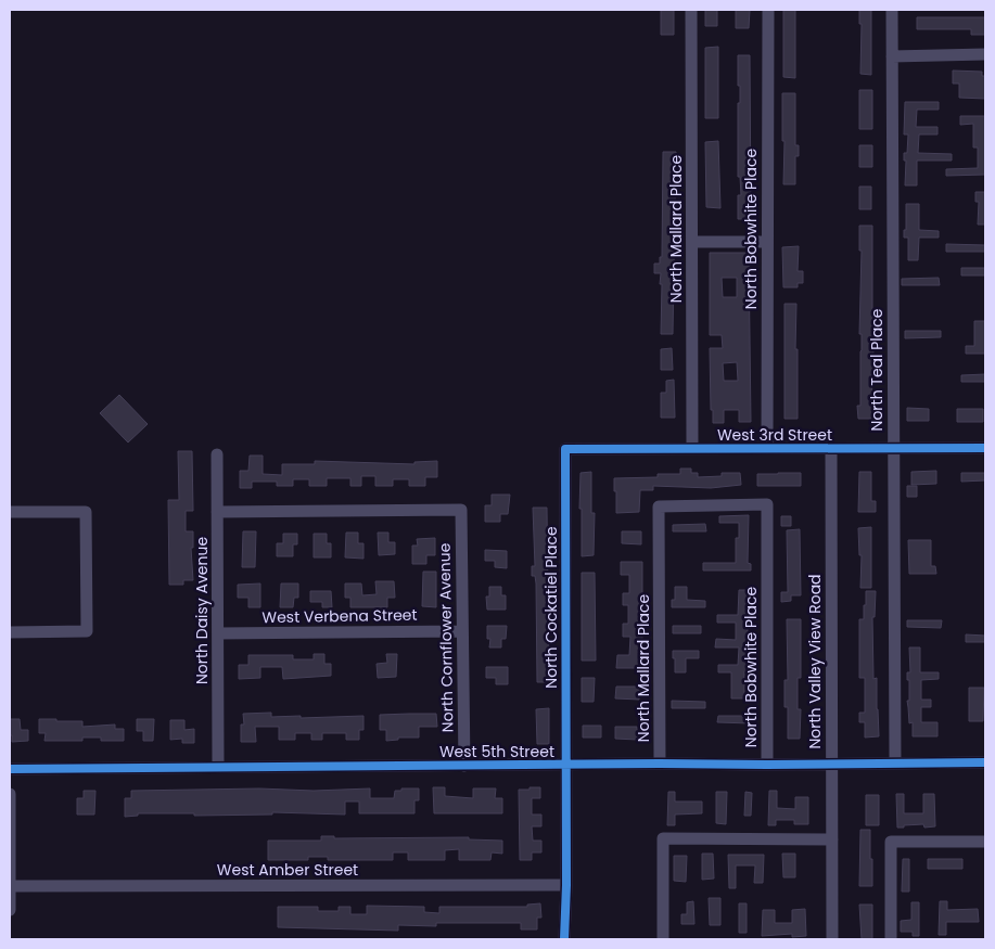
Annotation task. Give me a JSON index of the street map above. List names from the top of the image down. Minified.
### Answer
{"streets":{"street":["North Mallard Place","North Bobwhite Place","North Teal Place","West 3rd Street","North Cockatiel Place","North Daisy Avenue","West Verbena Street","North Cornflower Avenue","North Valley View Road","West 5th Street","West Amber Street"]},"crossings":[["North Mallard Place","North Bobwhite Place"],["North Mallard Place","West 3rd Street"],["North Mallard Place","West 5th Street"],["North Bobwhite Place","West 3rd Street"],["North Bobwhite Place","West 5th Street"],["North Teal Place","West 3rd Street"],["North Teal Place","West 5th Street"],["West 3rd Street","North Cockatiel Place"],["West 3rd Street","North Valley View Road"],["North Cockatiel Place","West 5th Street"],["North Cockatiel Place","West Amber Street"],["North Daisy Avenue","West Verbena Street"],["North Daisy Avenue","North Cornflower Avenue"],["North Daisy Avenue","West 5th Street"],["West Verbena Street","North Cornflower Avenue"],["North Cornflower Avenue","West 5th Street"],["North Valley View Road","West 5th Street"]]}
